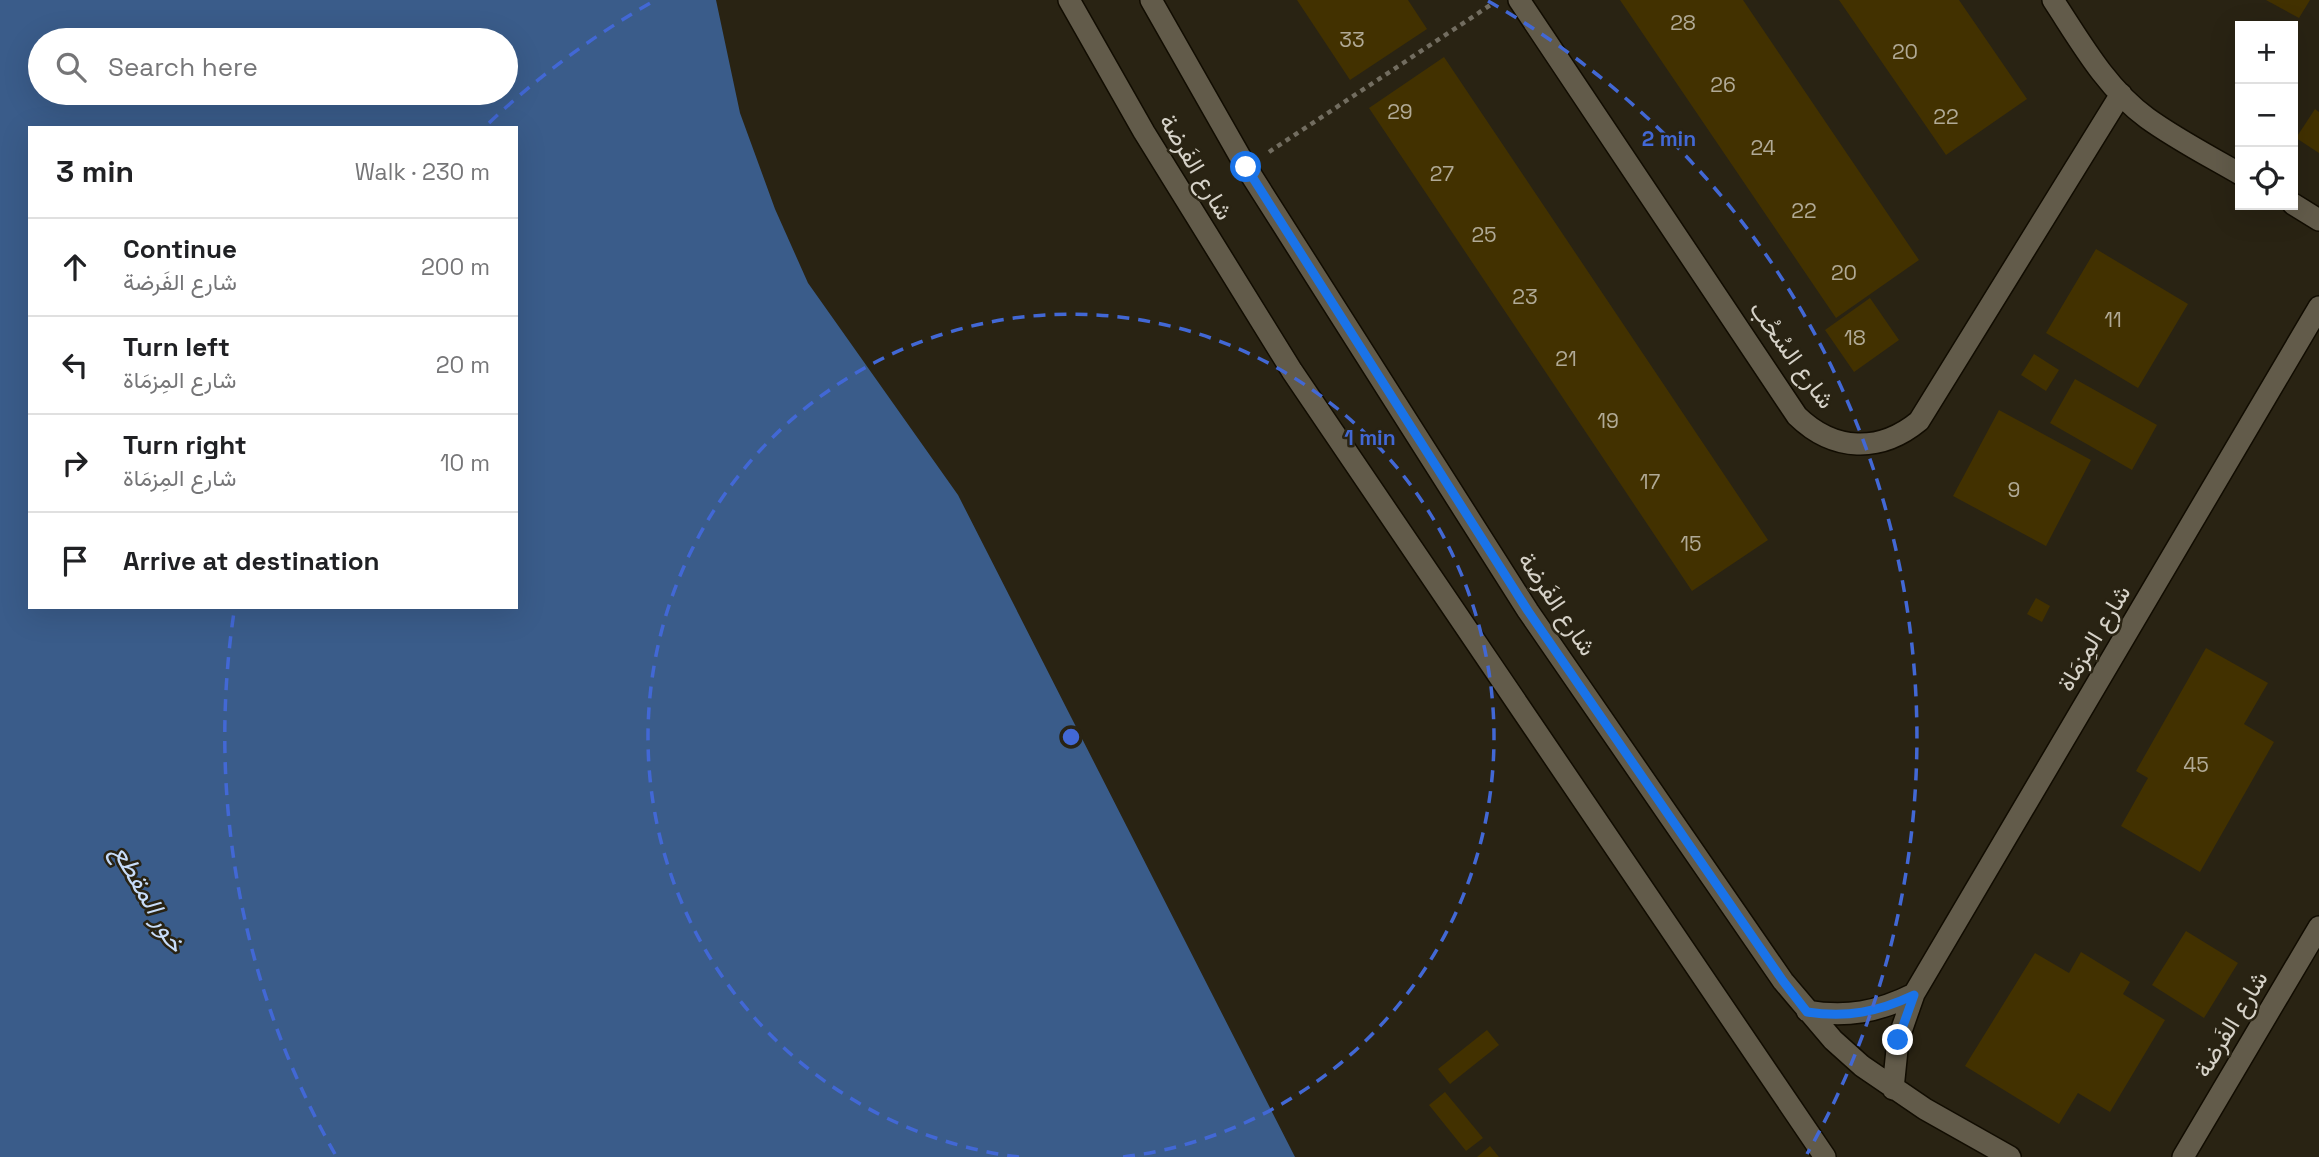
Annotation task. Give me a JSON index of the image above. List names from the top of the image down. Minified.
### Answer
{"streets":{"street":["شارع الفَرضة","شارع السُحُب","شارع المِزمَاة"]},"crossings":[["شارع الفَرضة","شارع المِزمَاة"]],"water":["خور المقطع"],"house_numbers":["28","33","20","26","29","22","24","27","22","25","20","23","11","18","21","19","17","9","15","45"],"page":{"map_buttons":["+","−"],"search":"Search here","heading":["3 min","Walk · 230 m"],"list":[["Continue","شارع الفَرضة","200 m"],["Turn left","شارع المِزمَاة","20 m"],["Turn right","شارع المِزمَاة","10 m"],"Arrive at destination"]},"rings":["2 min","1 min"]}
